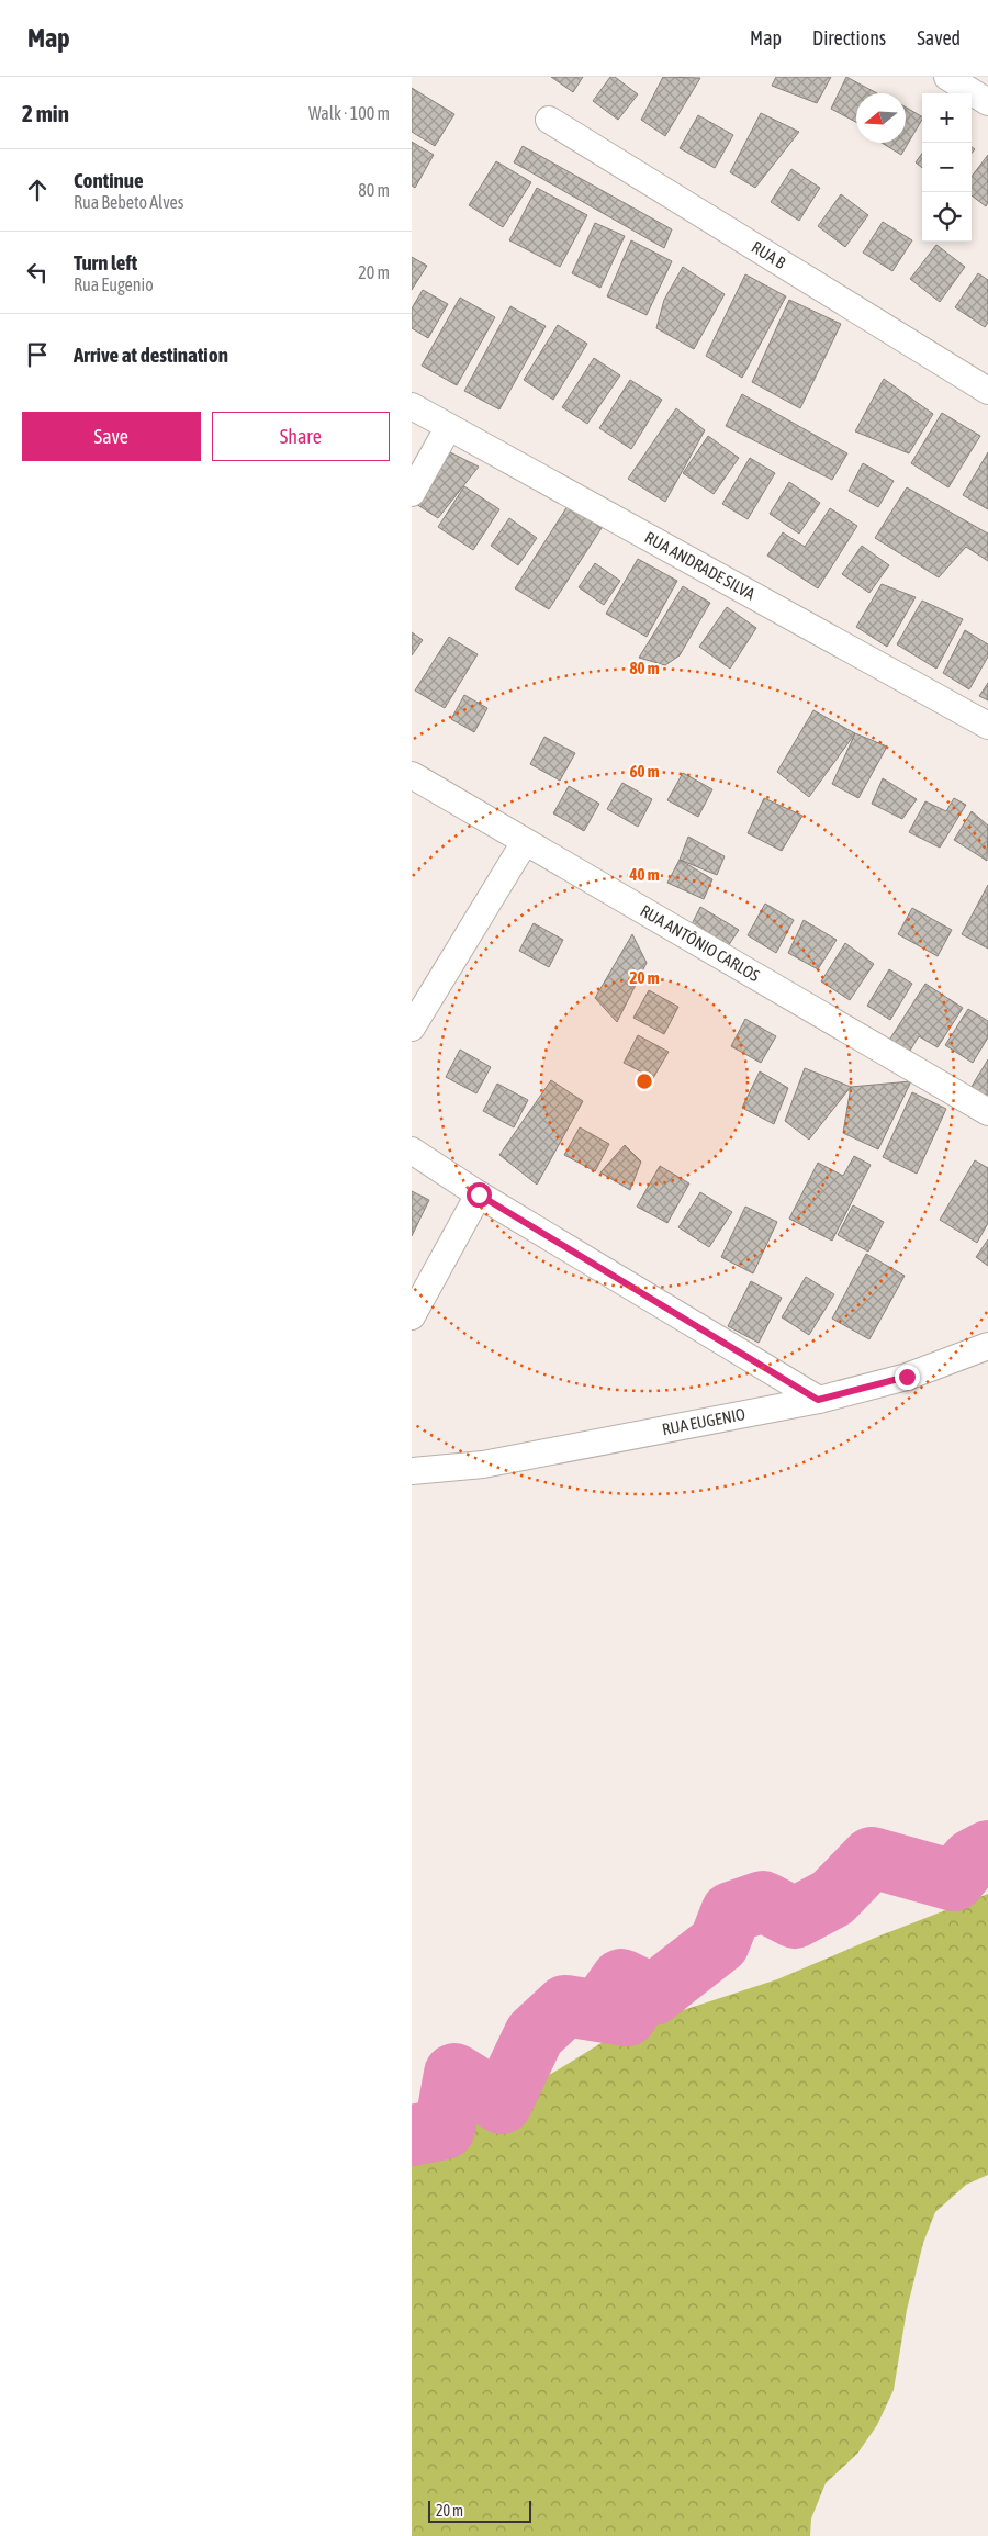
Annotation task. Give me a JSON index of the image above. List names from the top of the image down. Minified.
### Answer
{"streets":{"street":["RUA B","RUA ANDRADE SILVA","RUA ANTÔNIO CARLOS","RUA EUGENIO"]},"scale_bar":"20 m","north":"left","page":{"header":"Map","nav":["Map","Directions","Saved"],"heading":["2 min","Walk · 100 m"],"map_buttons":["+","−"],"list":[["Continue","Rua Bebeto Alves","80 m"],["Turn left","Rua Eugenio","20 m"],"Arrive at destination"],"buttons":["Save","Share"],"scale":"20 m"},"rings":["80 m","60 m","40 m","20 m"]}
